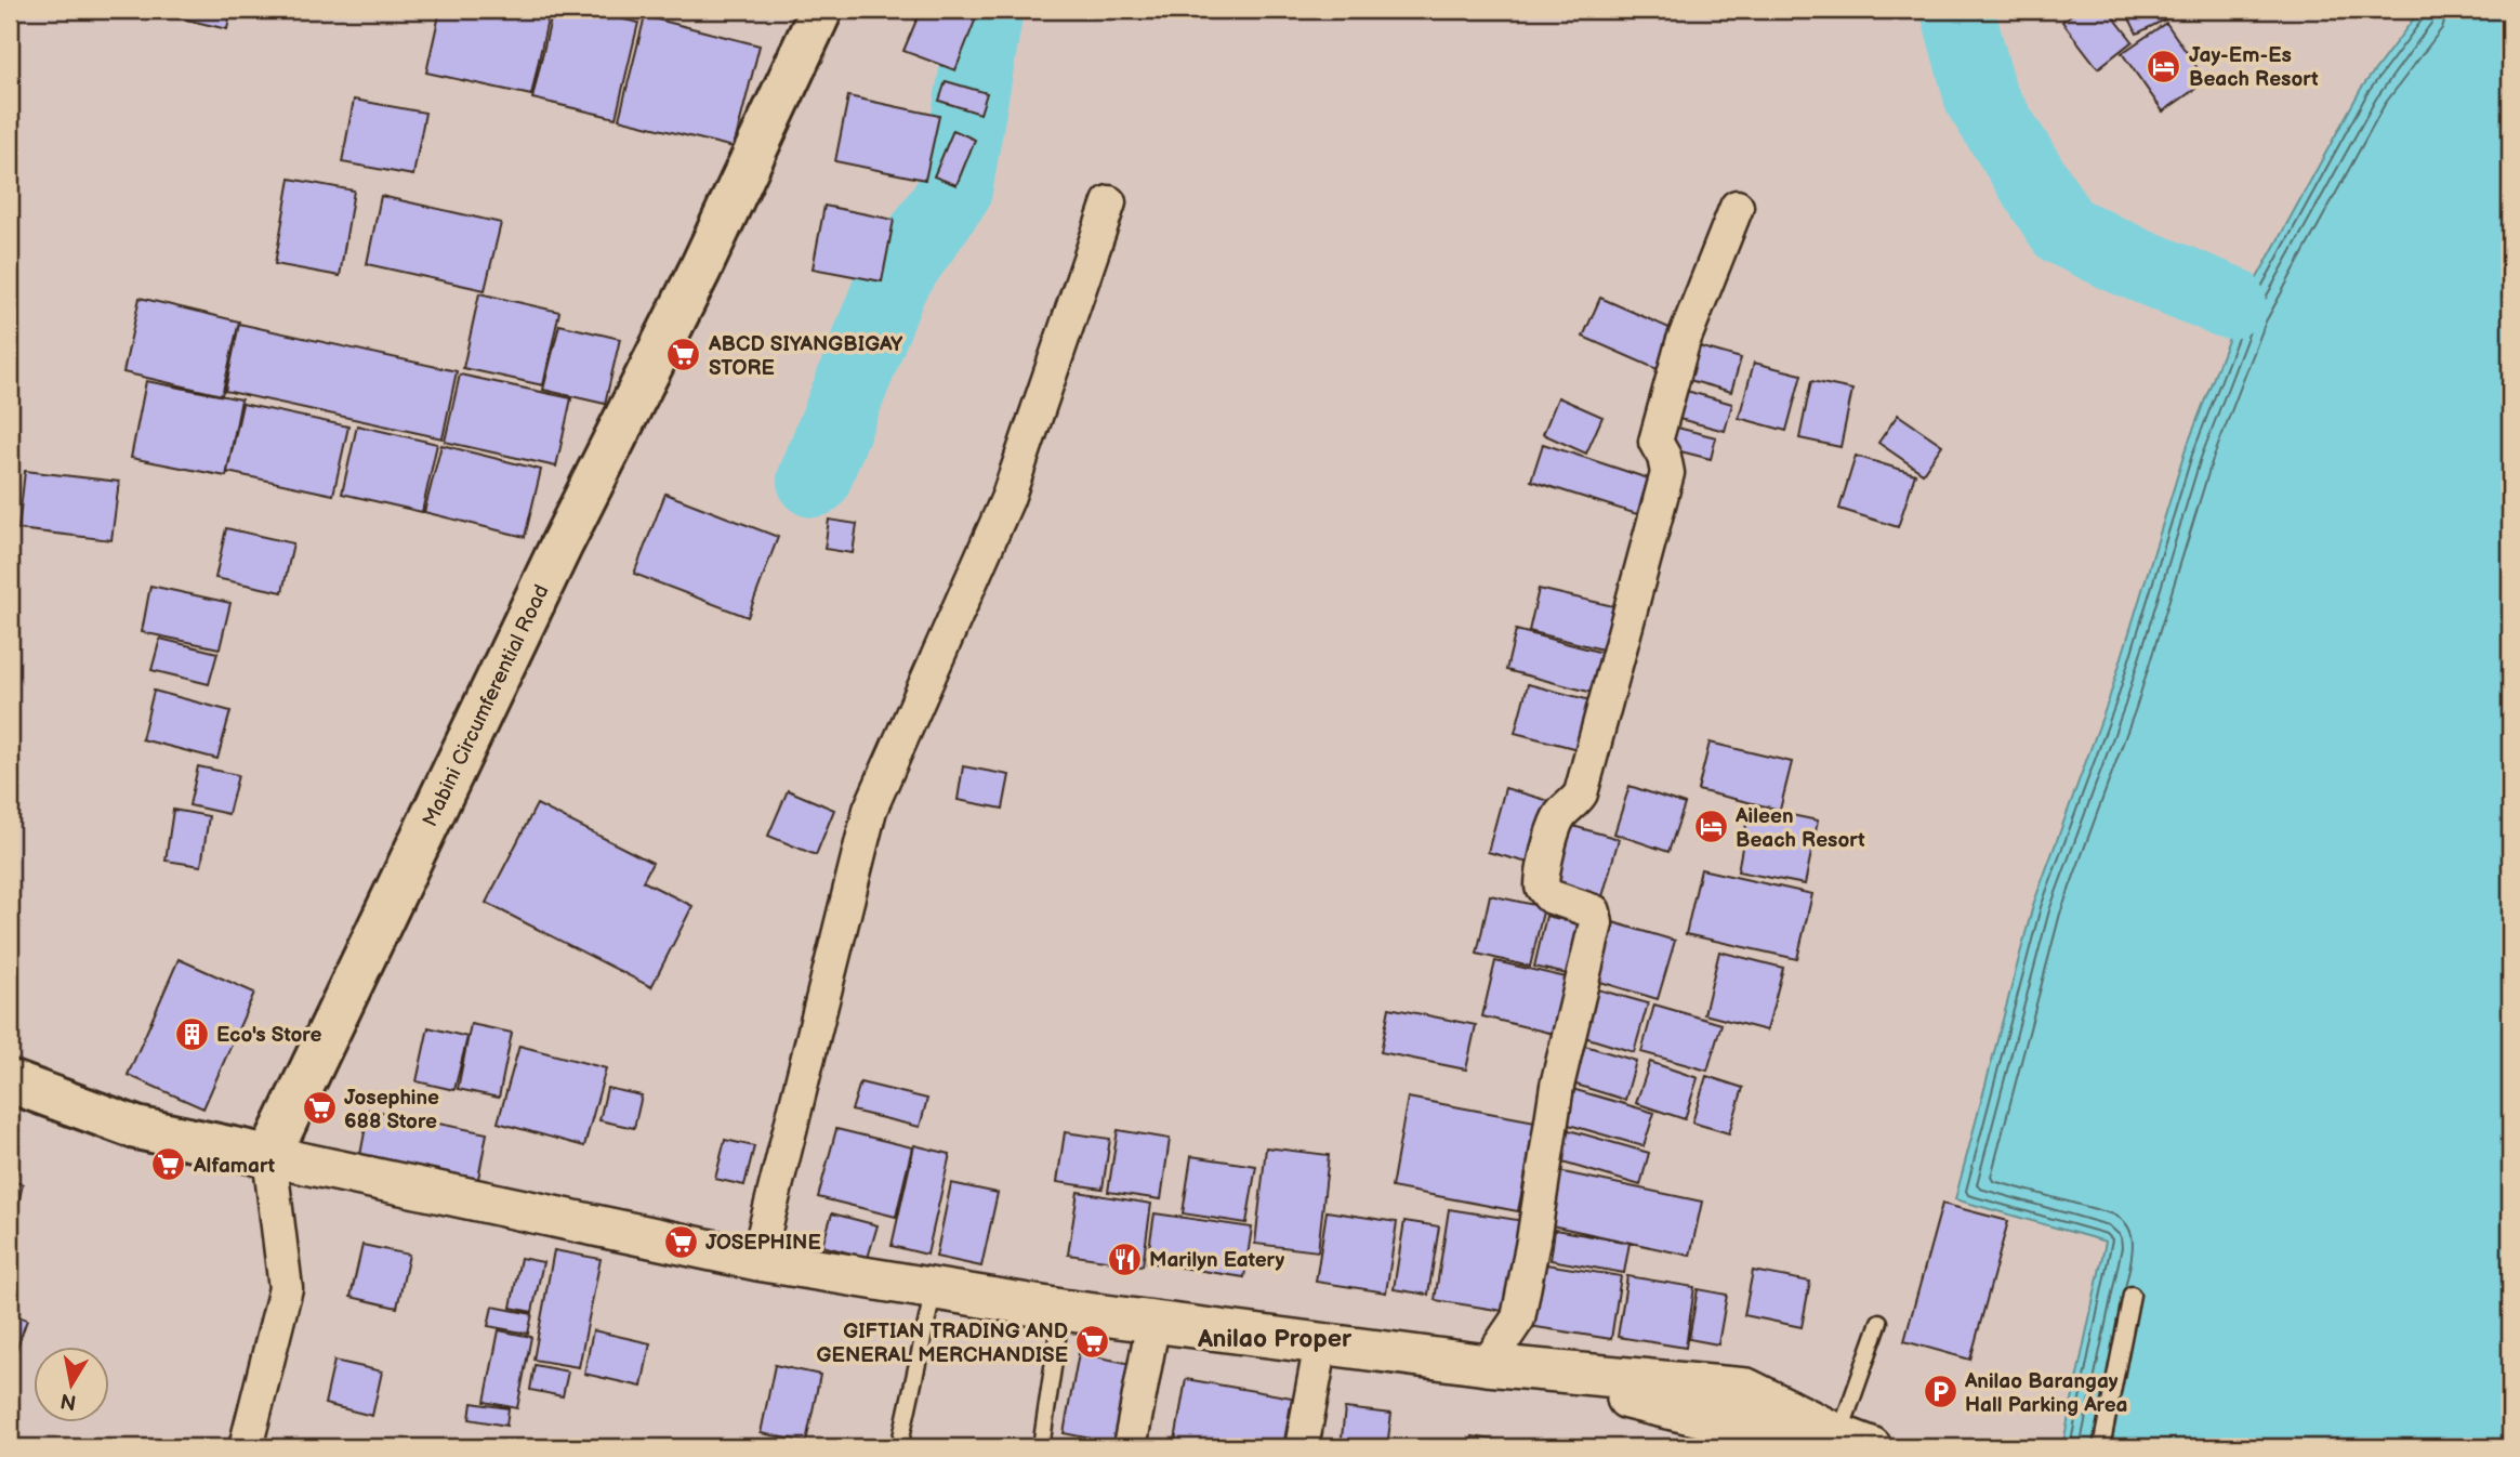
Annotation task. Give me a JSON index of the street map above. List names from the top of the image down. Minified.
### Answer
{"streets":{"main road":["Mabini Circumferential Road"]},"districts":["Anilao Proper"],"places":{"hotel":["Jay-Em-Es Beach Resort","Aileen Beach Resort"],"supermarket":["ABCD SIYANGBIGAY STORE","Josephine 688 Store","Alfamart","JOSEPHINE","GIFTIAN TRADING AND GENERAL MERCHANDISE"],"building":["Eco's Store"],"restaurant":["Marilyn Eatery"],"parking":["Anilao Barangay Hall Parking Area"]},"north":"bottom"}
